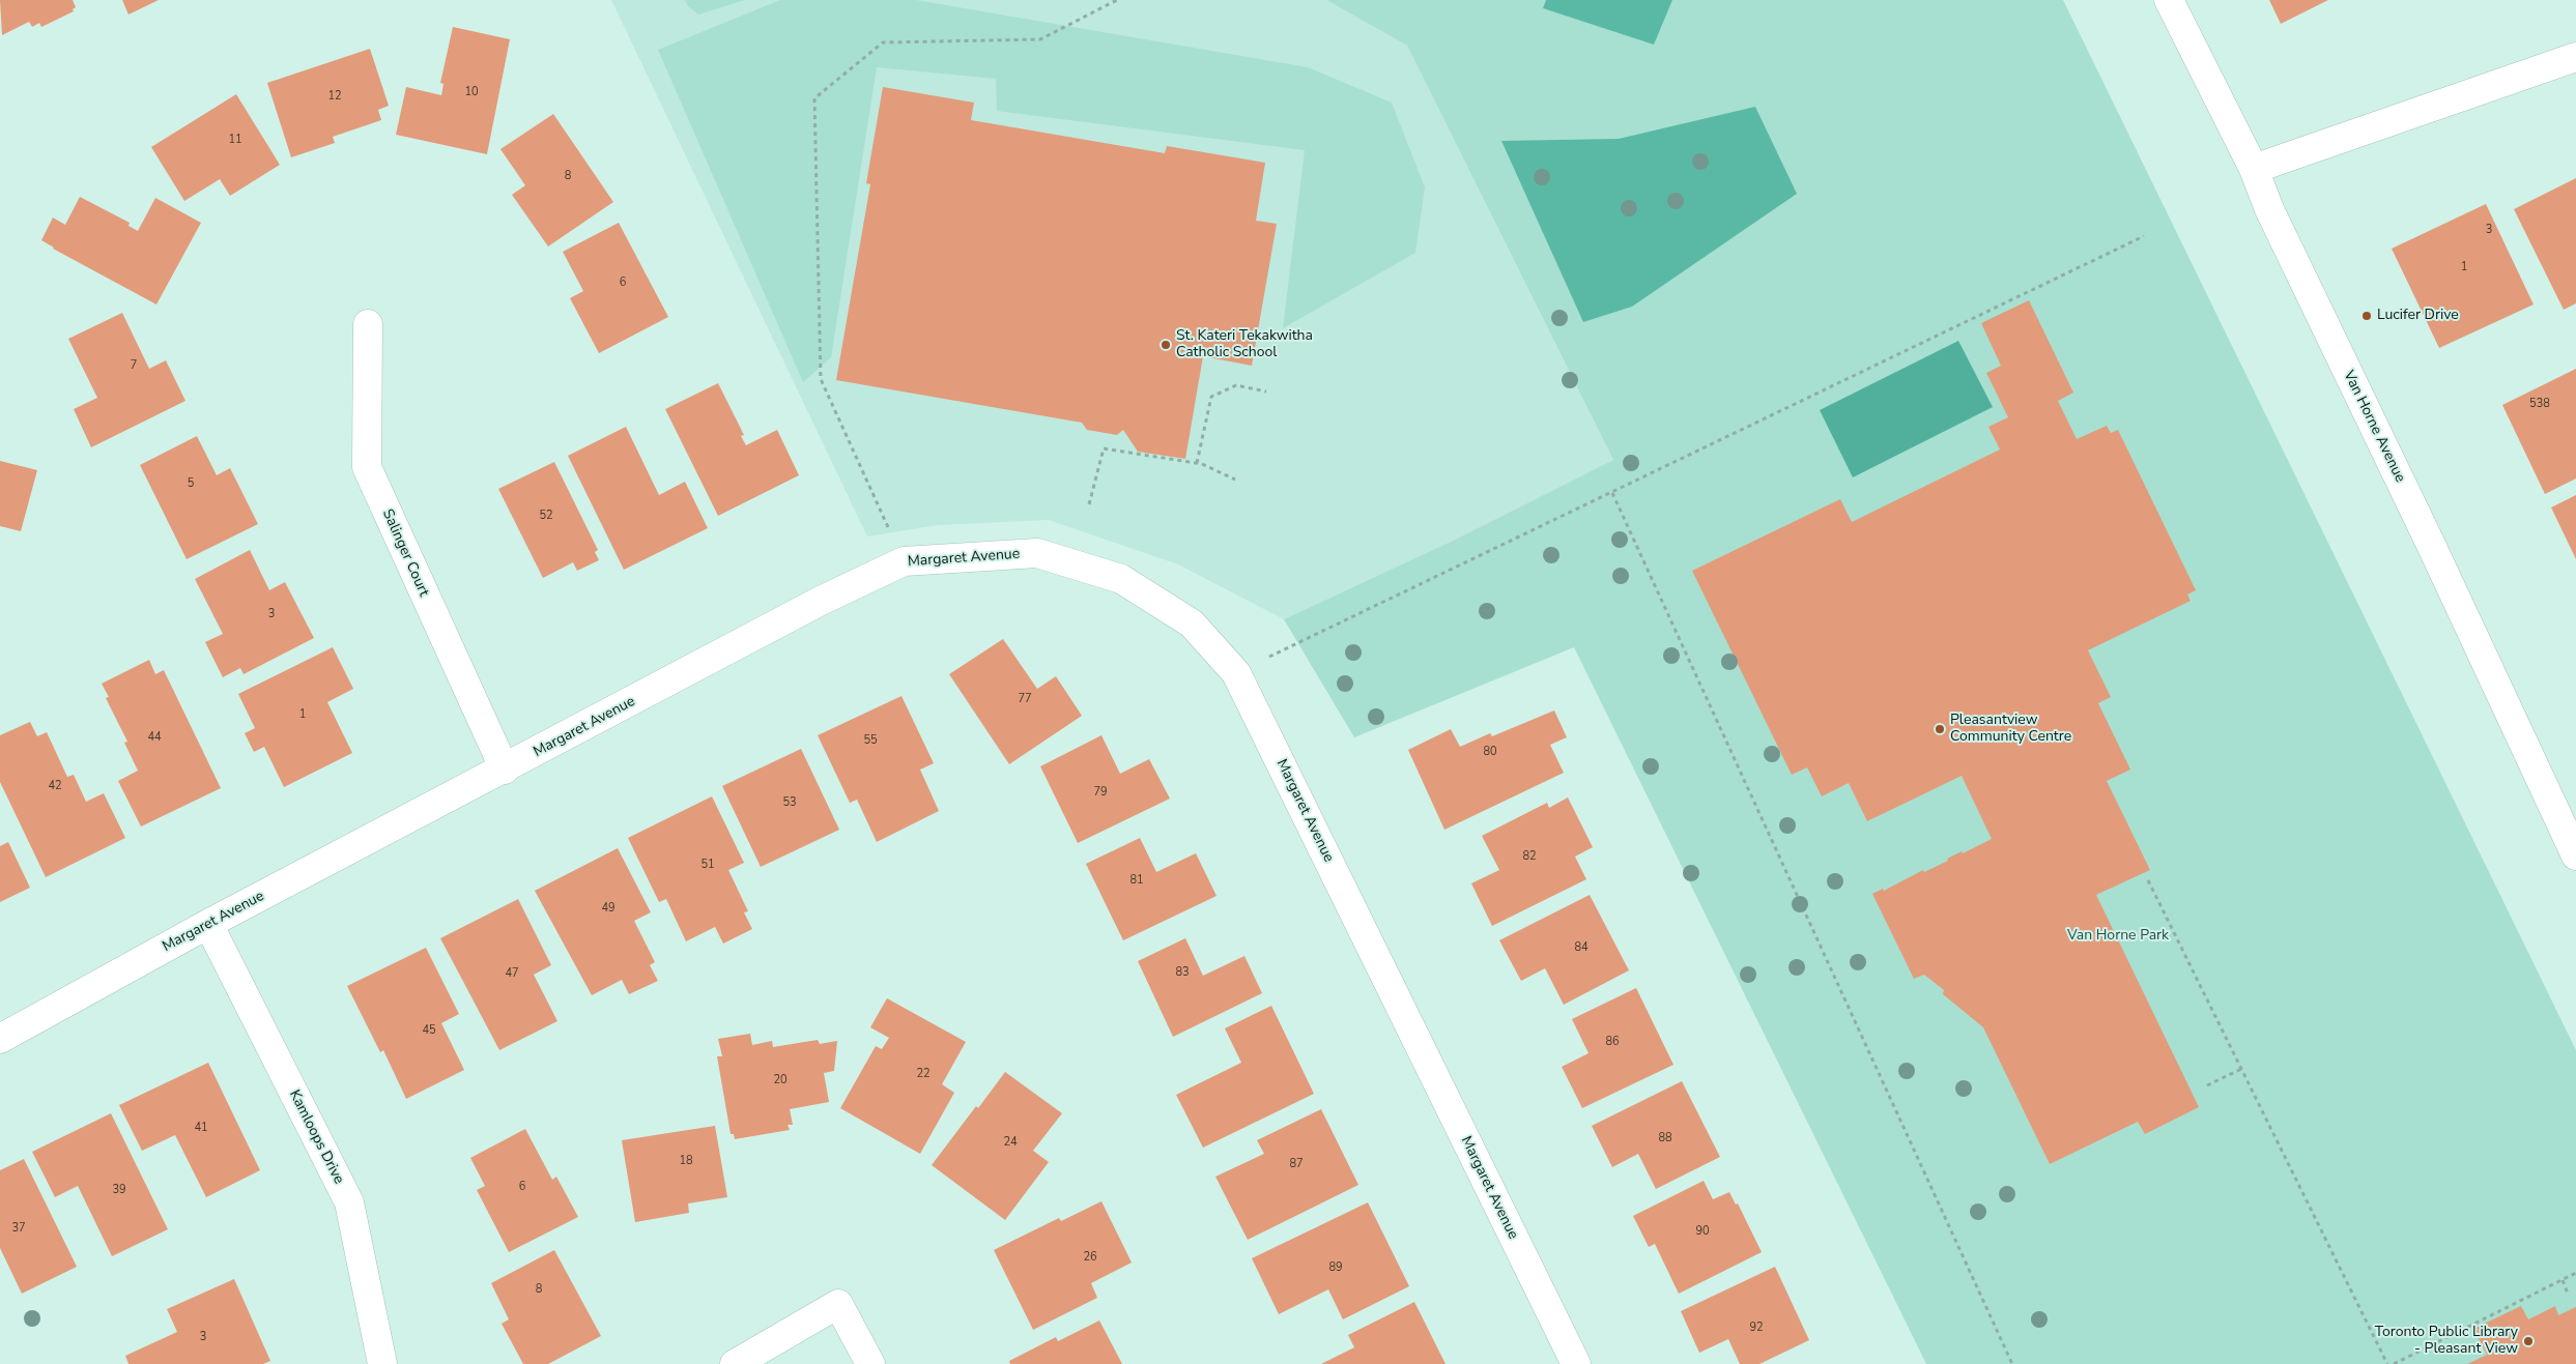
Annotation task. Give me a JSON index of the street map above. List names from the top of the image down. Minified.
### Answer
{"streets":{"street":["Van Horne Avenue","Salinger Court","Margaret Avenue","Kamloops Drive"]},"crossings":[["Salinger Court","Margaret Avenue"],["Margaret Avenue","Kamloops Drive"]],"parks":["Van Horne Park"],"places":["Lucifer Drive","St. Kateri Tekakwitha Catholic School","Pleasantview Community Centre","Toronto Public Library - Pleasant View"],"house_numbers":["10","12","11","8","3","1","6","7","538","5","52","3","77","1","44","55","80","42","79","53","82","51","81","49","84","83","47","45","86","22","20","41","88","24","18","87","6","39","37","90","26","89","8","92","3"]}
